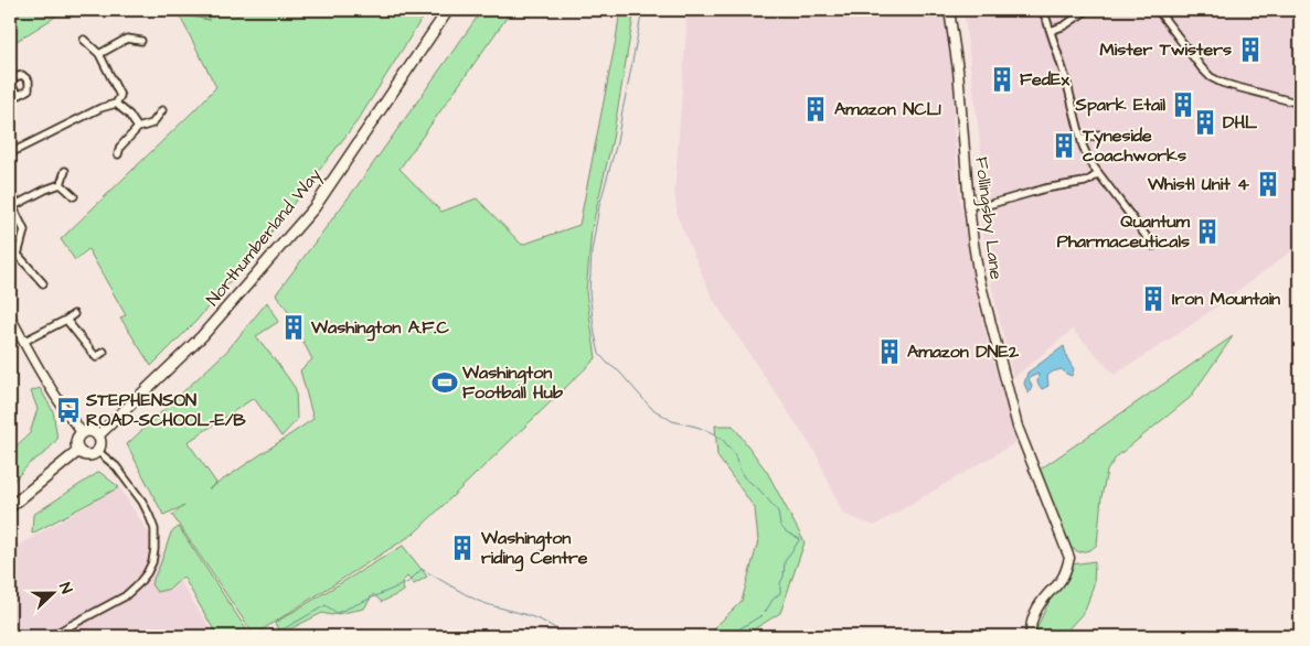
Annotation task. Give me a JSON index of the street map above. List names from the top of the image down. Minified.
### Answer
{"streets":{"main road":["Northumberland Way"],"street":["Follingsby Lane"]},"places":{"building":["Mister Twisters","FedEx","Spark Etail","Amazon NCL1","DHL","Tyneside coachworks","Whistl Unit 4","Quantum Pharmaceuticals","Iron Mountain","Washington A.F.C","Amazon DNE2","Washington riding Centre"],"sports":["Washington Football Hub"],"bus stop":["STEPHENSON ROAD-SCHOOL-E/B"]},"north":"right"}
